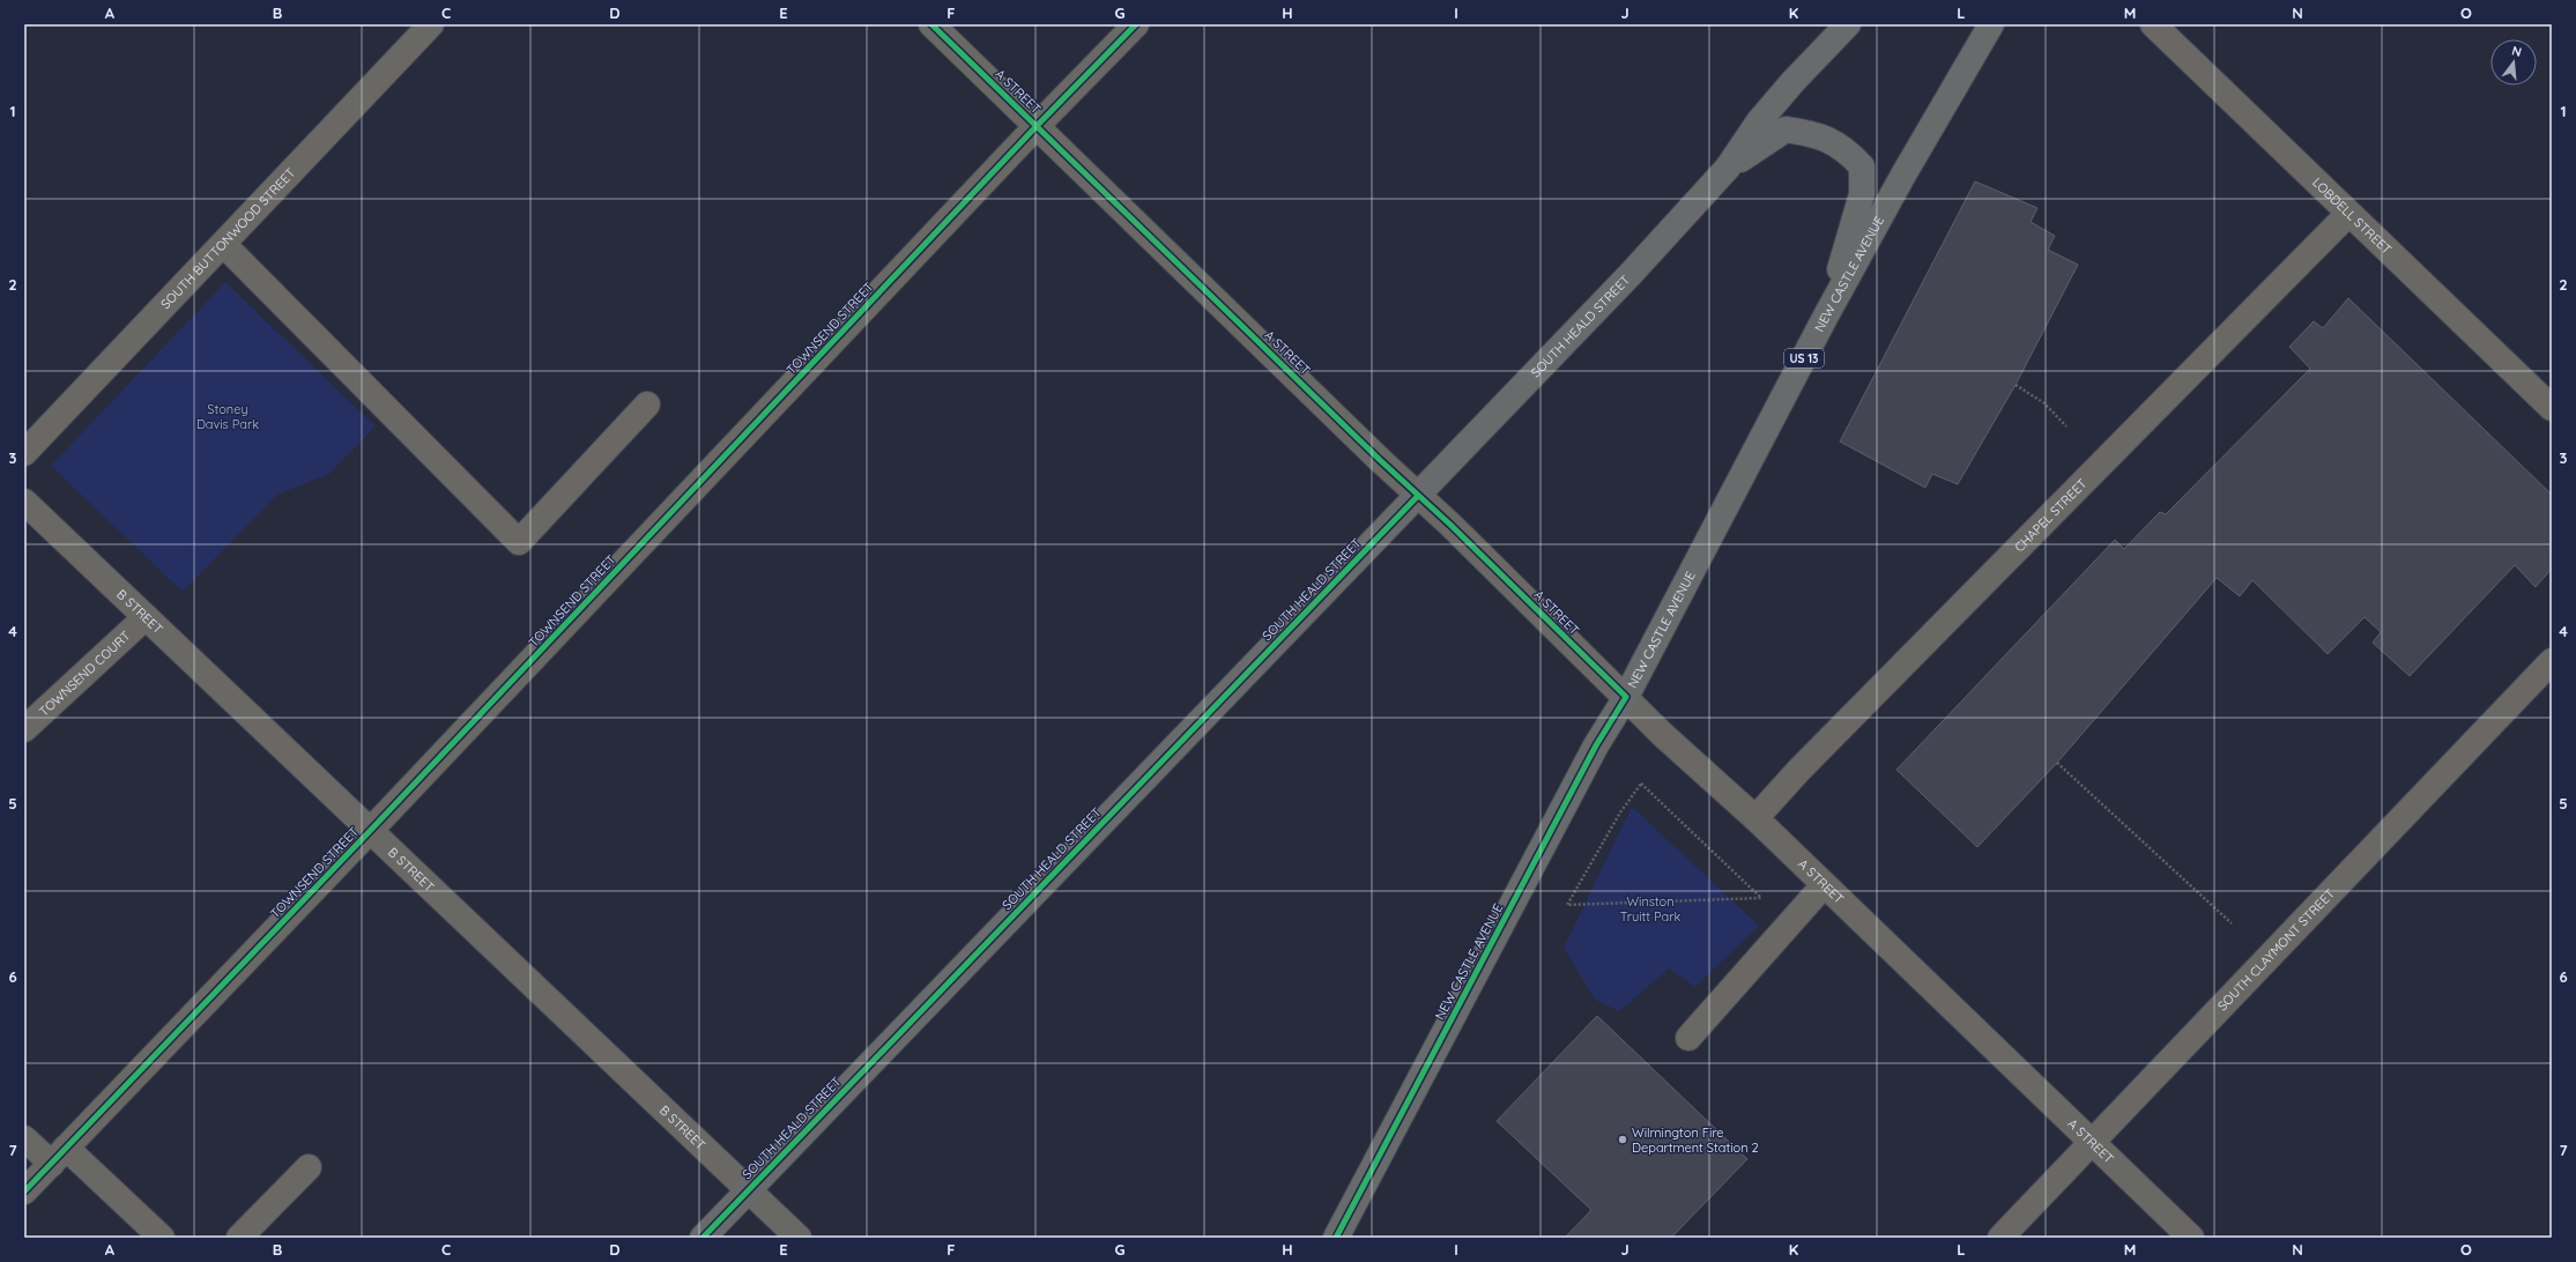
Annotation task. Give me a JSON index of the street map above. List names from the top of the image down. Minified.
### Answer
{"streets":{"main road":["NEW CASTLE AVENUE","SOUTH HEALD STREET","US 13"],"street":["A STREET","LOBDELL STREET","SOUTH BUTTONWOOD STREET","TOWNSEND STREET","CHAPEL STREET","B STREET","TOWNSEND COURT","SOUTH CLAYMONT STREET"]},"crossings":[["A STREET","NEW CASTLE AVENUE"],["A STREET","SOUTH HEALD STREET"],["A STREET","TOWNSEND STREET"],["A STREET","CHAPEL STREET"],["A STREET","SOUTH CLAYMONT STREET"],["LOBDELL STREET","CHAPEL STREET"],["SOUTH HEALD STREET","B STREET"],["TOWNSEND STREET","B STREET"],["B STREET","TOWNSEND COURT"]],"parks":["Stoney Davis Park","Winston Truitt Park"],"places":["Wilmington Fire Department Station 2"],"north":"top","grid":{"columns":["A","B","C","D","E","F","G","H","I","J","K","L","M","N","O"],"rows":["1","2","3","4","5","6","7"]}}
